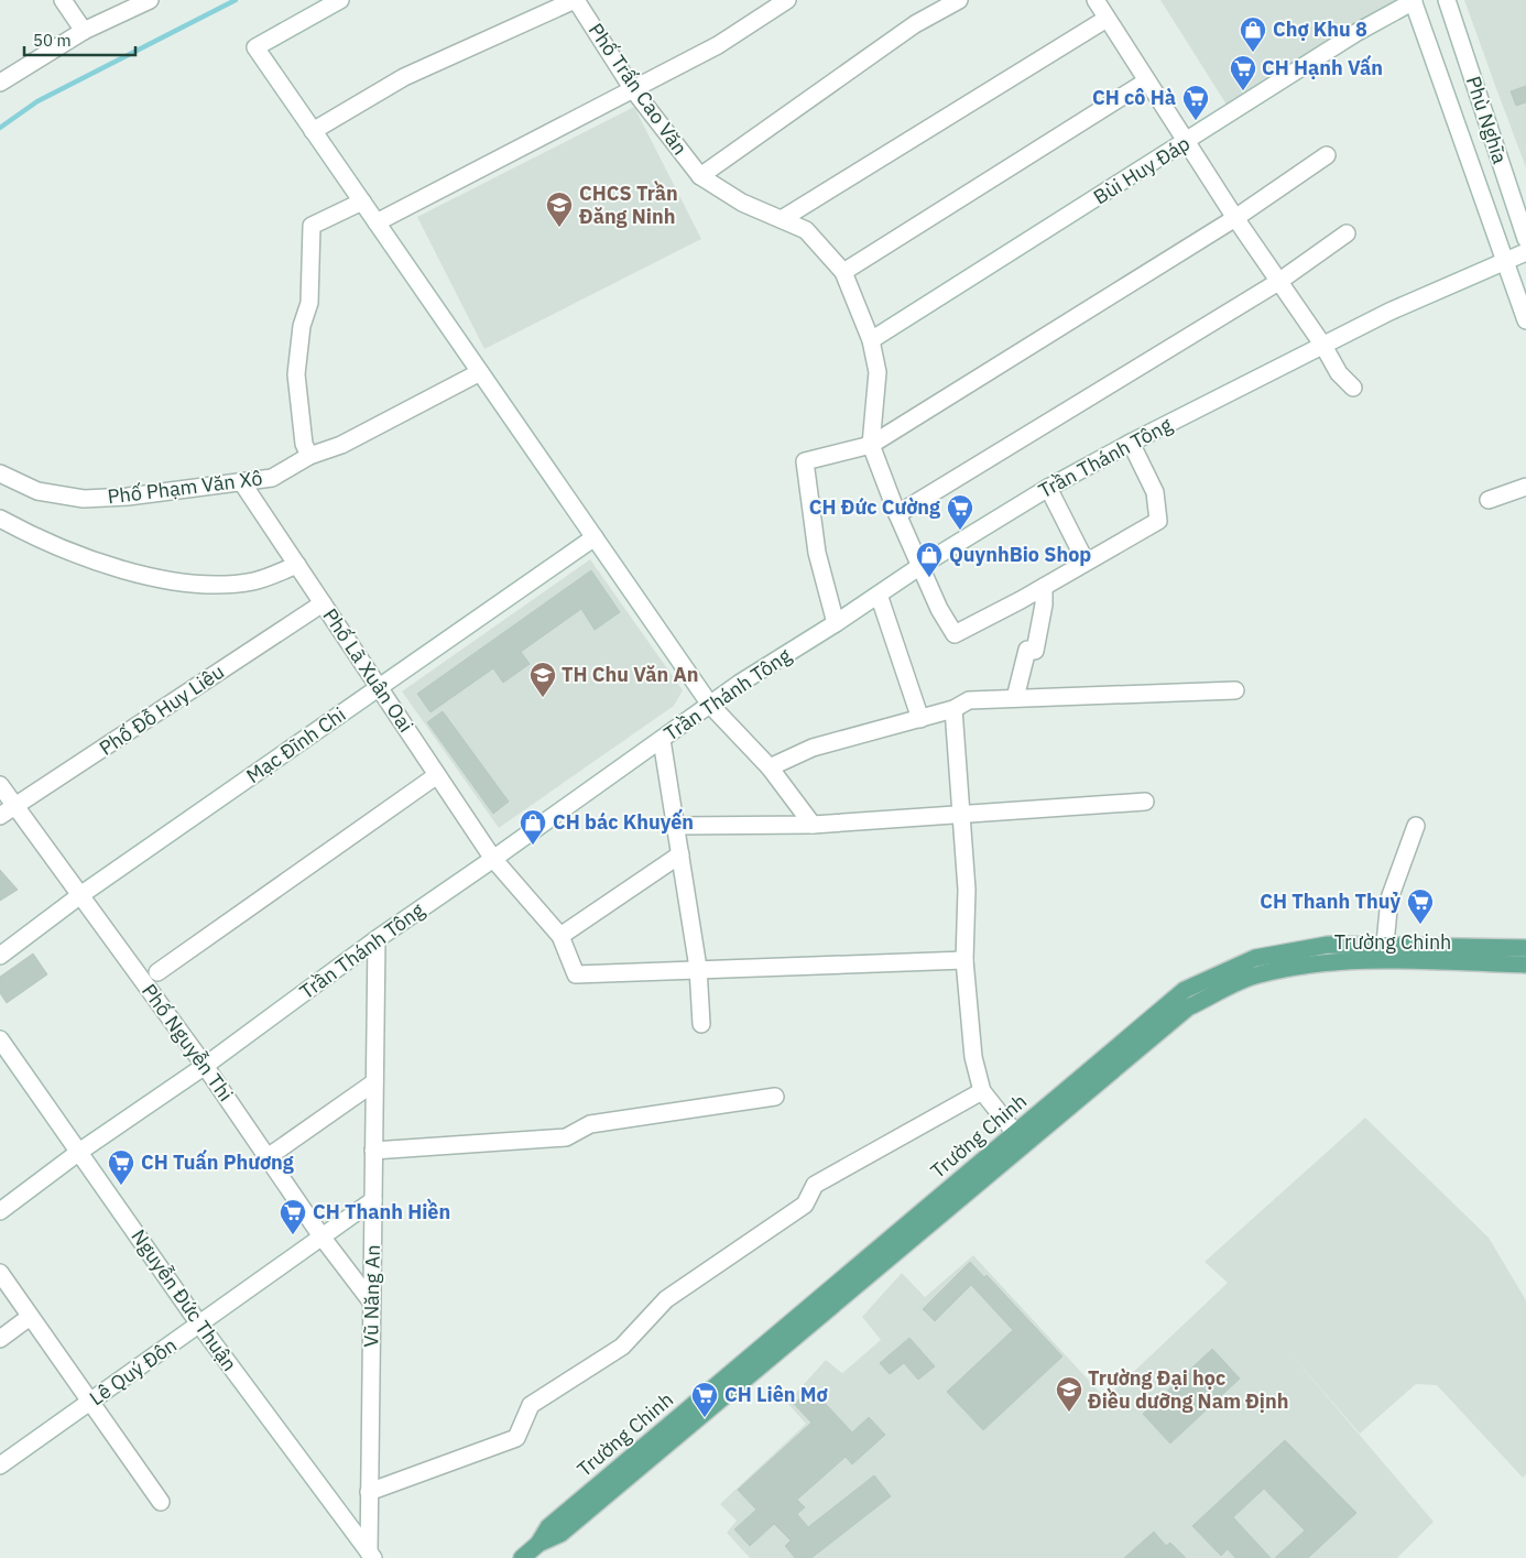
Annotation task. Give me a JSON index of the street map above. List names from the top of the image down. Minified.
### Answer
{"streets":{"main road":["Trường Chinh"],"street":["Phố Trấn Cao Văn","Phù Nghĩa","Bùi Huy Đáp","Trần Thánh Tông","Phố Phạm Văn Xô","Phố Lã Xuân Oai","Phố Đỗ Huy Liêu","Mạc Đĩnh Chi","Phố Nguyễn Thi","Vũ Năng An","Nguyễn Đức Thuận","Lê Quý Đôn"]},"crossings":[["Phố Trấn Cao Văn","Bùi Huy Đáp"],["Trần Thánh Tông","Phố Lã Xuân Oai"],["Trần Thánh Tông","Phố Nguyễn Thi"],["Trần Thánh Tông","Vũ Năng An"],["Trần Thánh Tông","Nguyễn Đức Thuận"],["Phố Phạm Văn Xô","Phố Lã Xuân Oai"],["Phố Lã Xuân Oai","Phố Đỗ Huy Liêu"],["Phố Lã Xuân Oai","Mạc Đĩnh Chi"],["Phố Đỗ Huy Liêu","Phố Nguyễn Thi"],["Mạc Đĩnh Chi","Phố Nguyễn Thi"],["Phố Nguyễn Thi","Vũ Năng An"],["Phố Nguyễn Thi","Lê Quý Đôn"],["Vũ Năng An","Nguyễn Đức Thuận"],["Vũ Năng An","Lê Quý Đôn"],["Nguyễn Đức Thuận","Lê Quý Đôn"]],"places":{"shop":["Chợ Khu 8","QuynhBio Shop","CH bác Khuyến"],"supermarket":["CH Hạnh Vấn","CH cô Hà","CH Đức Cường","CH Thanh Thuỷ","CH Tuấn Phương","CH Thanh Hiền","CH Liên Mơ"],"school or university":["CHCS Trần Đăng Ninh","TH Chu Văn An","Trường Đại học Điều dưỡng Nam Định"]},"scale_bar":"50 m"}
